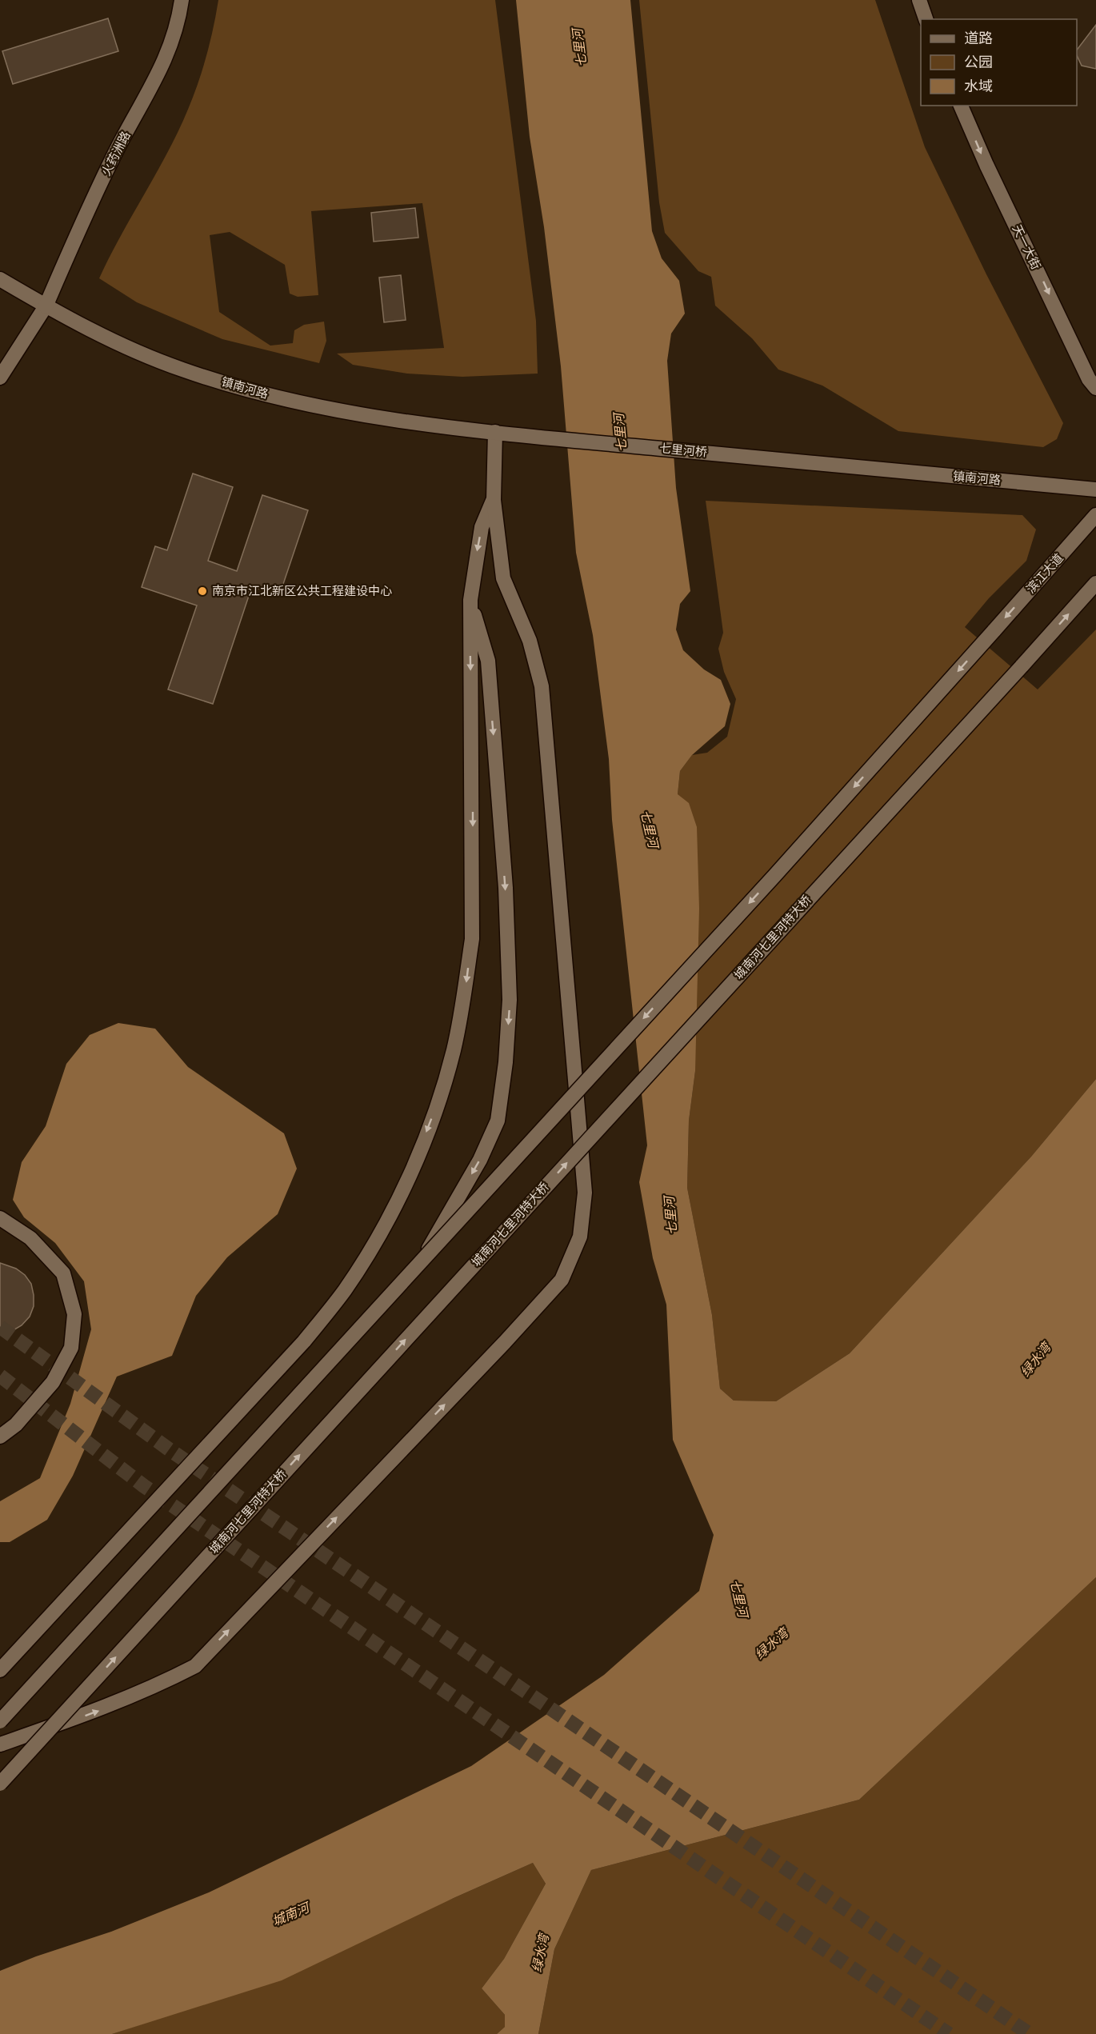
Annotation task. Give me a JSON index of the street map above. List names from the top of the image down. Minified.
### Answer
{"streets":{"street":["火药洲路","天一大街","镇南河路","七里河桥","滨江大道","城南河七里河特大桥"]},"crossings":[["火药洲路","镇南河路"],["镇南河路","七里河桥"]],"one_way":["天一大街","滨江大道"],"water":["七里河","绿水湾","城南河"],"places":["南京市江北新区公共工程建设中心"],"legend":["道路","公园","水域"]}
